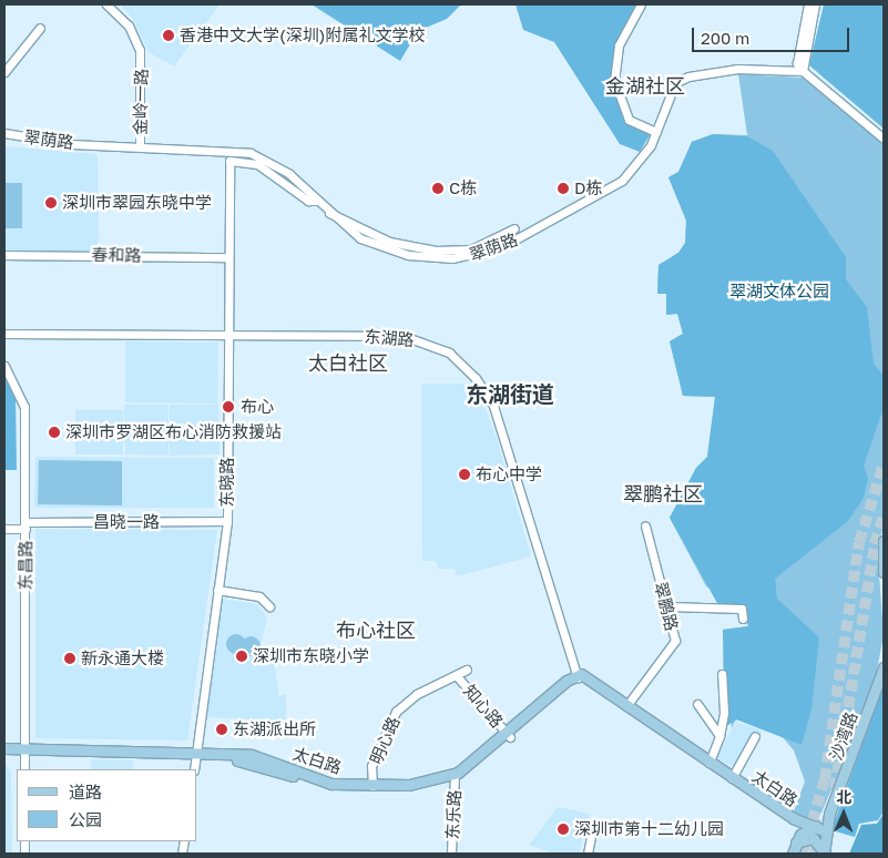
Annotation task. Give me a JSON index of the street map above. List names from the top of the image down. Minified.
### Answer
{"streets":{"main road":["沙湾路","太白路"],"street":["金岭一路","翠荫路","春和路","东湖路","东晓路","昌晓一路","东昌路","翠鹏路","知心路","明心路","东乐路"]},"crossings":[["金岭一路","翠荫路"],["翠荫路","东晓路"],["春和路","东晓路"],["东湖路","东晓路"],["东湖路","太白路"],["东晓路","昌晓一路"],["东晓路","太白路"],["昌晓一路","东昌路"],["东昌路","太白路"],["翠鹏路","太白路"],["知心路","明心路"],["知心路","太白路"],["沙湾路","太白路"],["明心路","太白路"],["太白路","东乐路"]],"districts":["金湖社区","太白社区","东湖街道","翠鹏社区","布心社区"],"parks":["翠湖文体公园"],"places":["香港中文大学(深圳)附属礼文学校","C栋","D栋","深圳市翠园东晓中学","布心","深圳市罗湖区布心消防救援站","布心中学","深圳市东晓小学","新永通大楼","东湖派出所","深圳市第十二幼儿园"],"legend":["道路","公园"],"scale_bar":"200 m","north":"top"}
